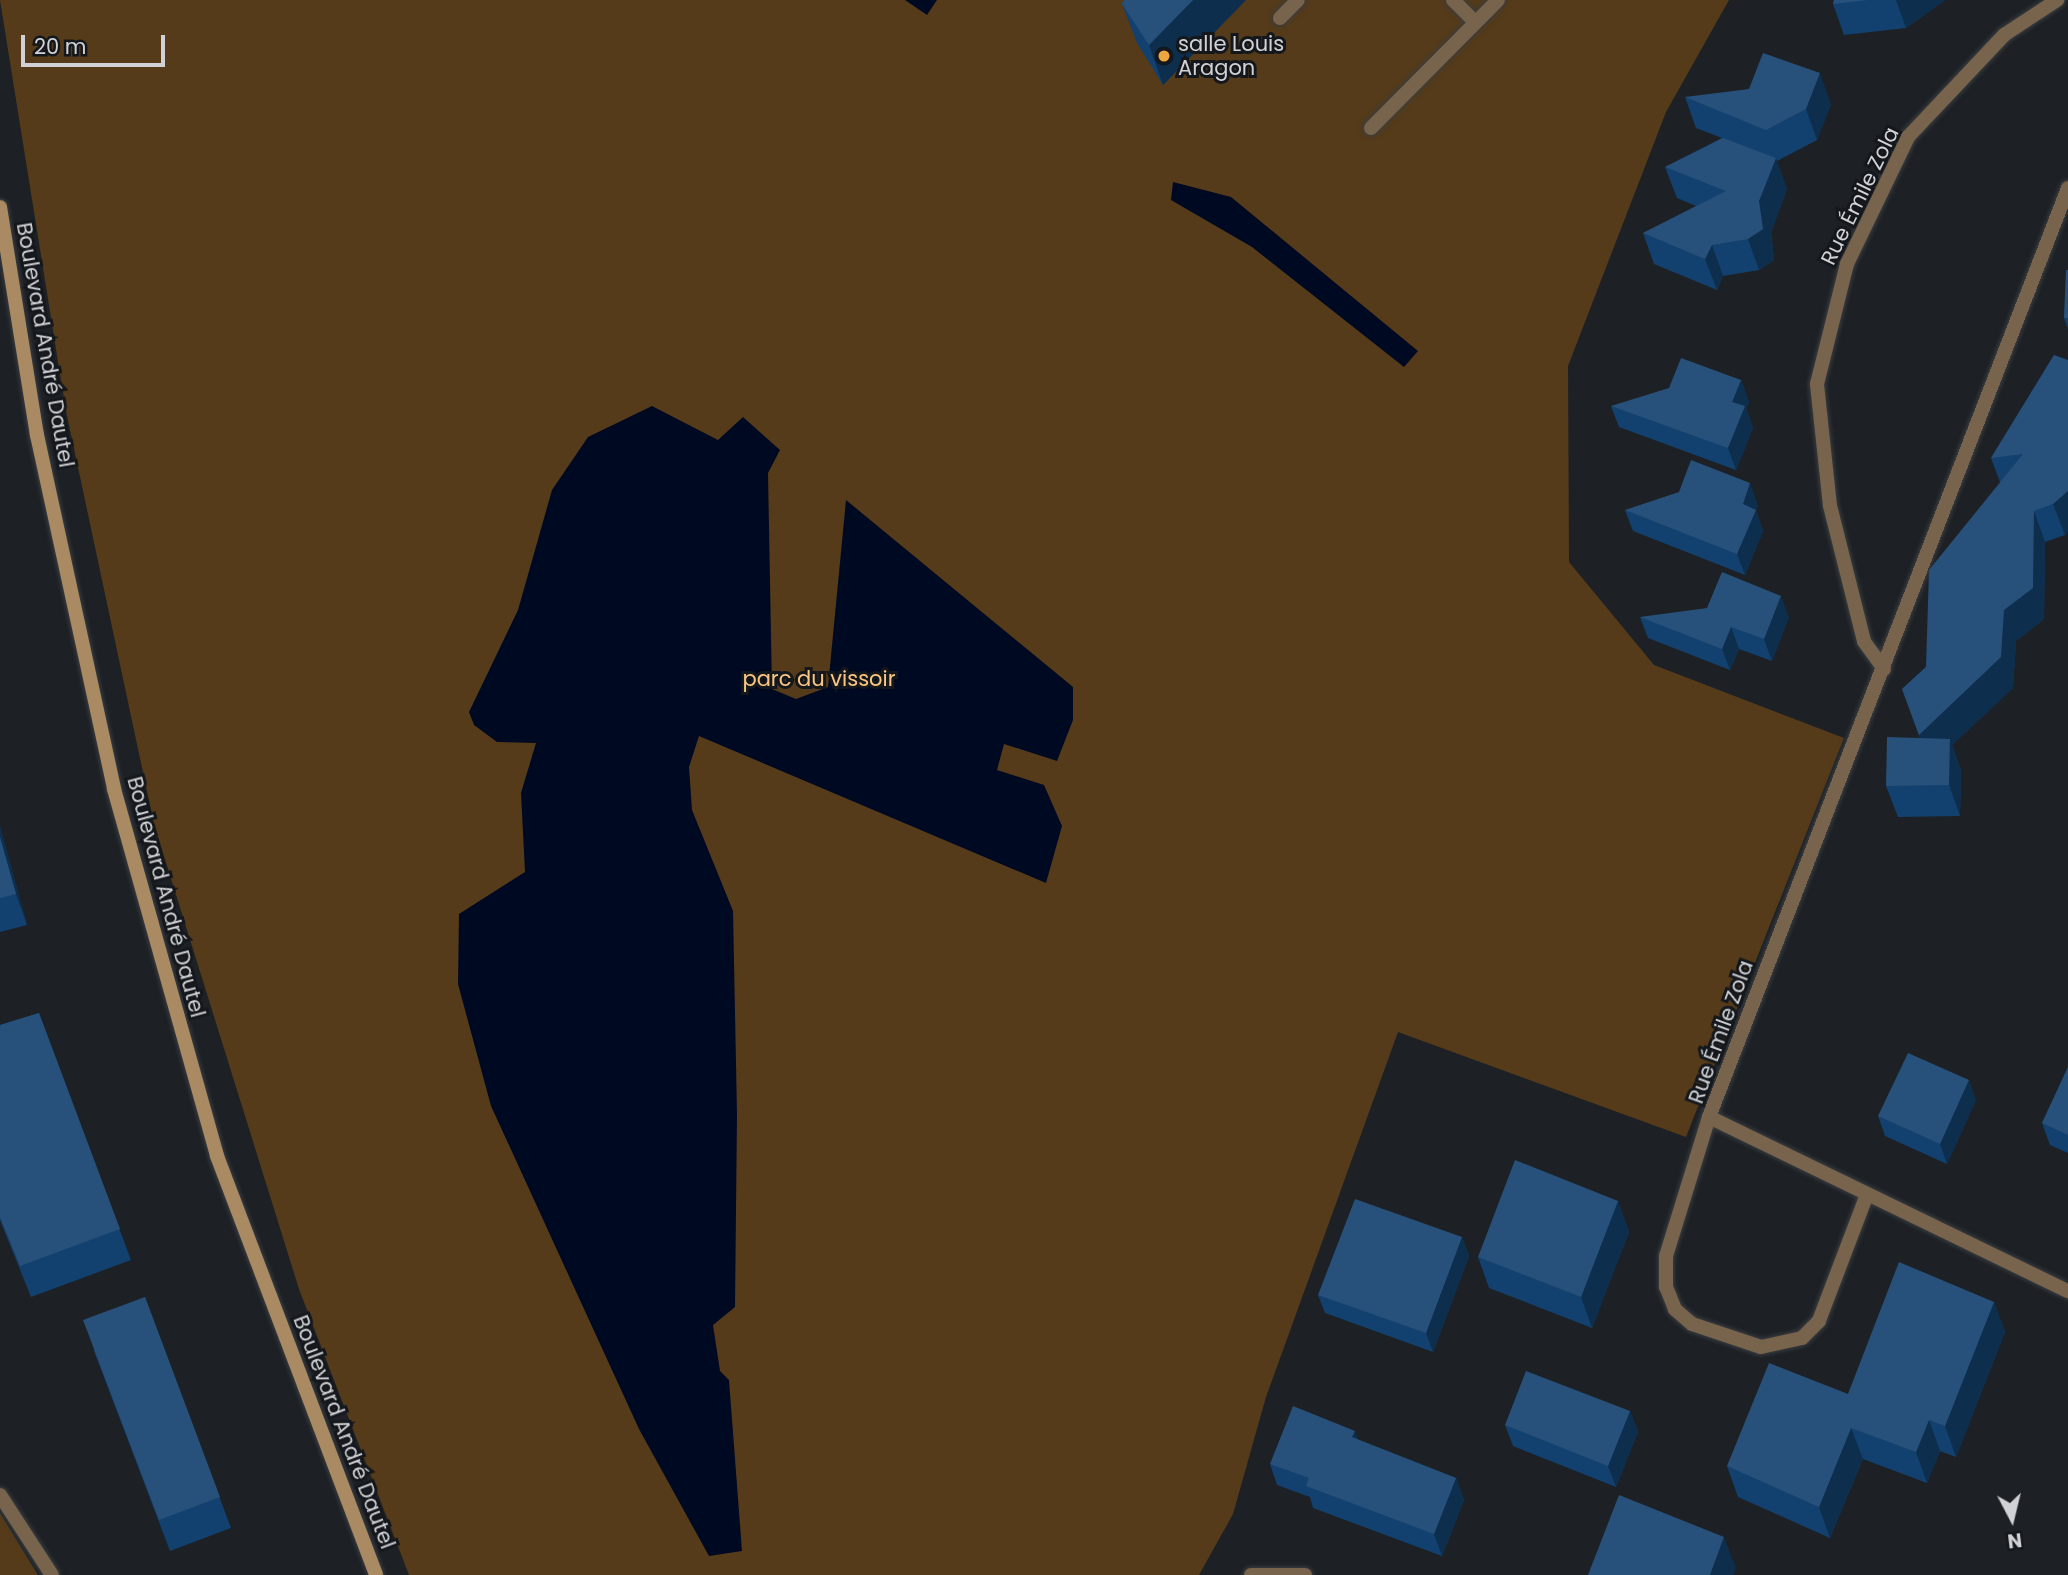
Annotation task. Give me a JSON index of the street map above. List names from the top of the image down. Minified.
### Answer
{"streets":{"main road":["Boulevard André Dautel"],"street":["Rue Émile Zola"]},"parks":["parc du vissoir"],"places":["salle Louis Aragon"],"scale_bar":"20 m","north":"bottom"}
